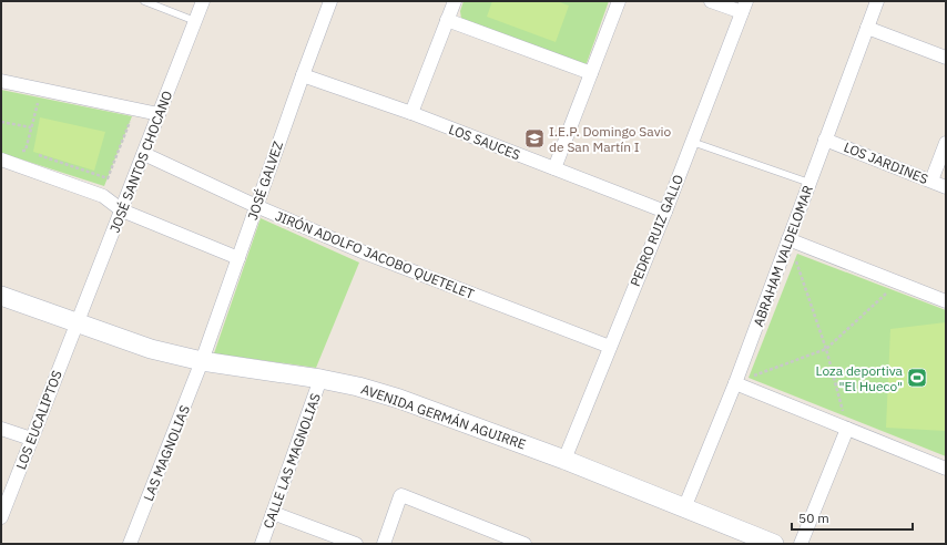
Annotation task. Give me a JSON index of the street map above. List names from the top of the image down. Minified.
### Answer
{"streets":{"street":["LOS SAUCES","JOSÉ SANTOS CHOCANO","LOS JARDINES","JOSÉ GALVEZ","PEDRO RUIZ GALLO","JIRÓN ADOLFO JACOBO QUETELET","ABRAHAM VALDELOMAR","AVENIDA GERMÁN AGUIRRE","LOS EUCALIPTOS","LAS MAGNOLIAS","CALLE LAS MAGNOLIAS"]},"crossings":[["LOS SAUCES","JOSÉ GALVEZ"],["LOS SAUCES","PEDRO RUIZ GALLO"],["JOSÉ SANTOS CHOCANO","JIRÓN ADOLFO JACOBO QUETELET"],["JOSÉ SANTOS CHOCANO","AVENIDA GERMÁN AGUIRRE"],["JOSÉ SANTOS CHOCANO","LOS EUCALIPTOS"],["LOS JARDINES","ABRAHAM VALDELOMAR"],["JOSÉ GALVEZ","JIRÓN ADOLFO JACOBO QUETELET"],["JOSÉ GALVEZ","AVENIDA GERMÁN AGUIRRE"],["JOSÉ GALVEZ","LAS MAGNOLIAS"],["PEDRO RUIZ GALLO","JIRÓN ADOLFO JACOBO QUETELET"],["PEDRO RUIZ GALLO","AVENIDA GERMÁN AGUIRRE"],["ABRAHAM VALDELOMAR","AVENIDA GERMÁN AGUIRRE"],["AVENIDA GERMÁN AGUIRRE","LOS EUCALIPTOS"],["AVENIDA GERMÁN AGUIRRE","LAS MAGNOLIAS"],["AVENIDA GERMÁN AGUIRRE","CALLE LAS MAGNOLIAS"]],"places":{"school or university":["I.E.P. Domingo Savio de San Martín I"],"sports":["Loza deportiva \"El Hueco\""]},"scale_bar":"50 m"}
